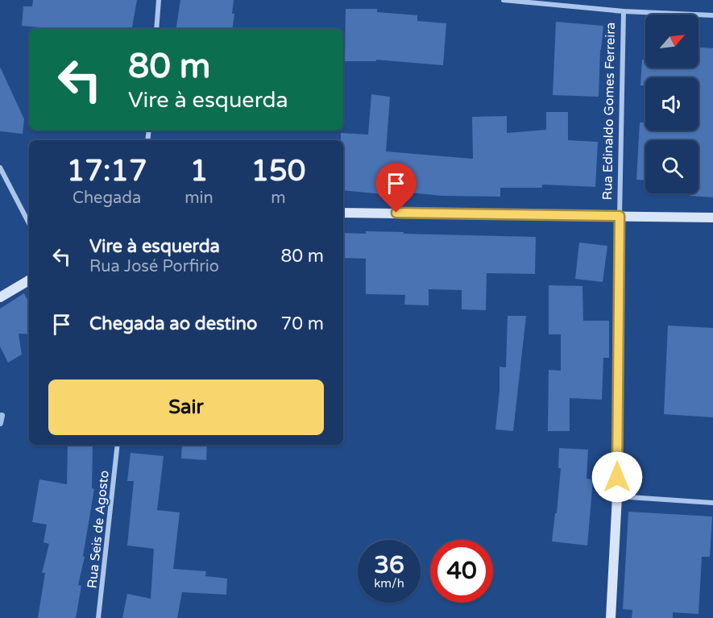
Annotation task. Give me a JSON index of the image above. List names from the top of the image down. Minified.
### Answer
{"streets":{"street":["Rua Edinaldo Gomes Ferreira","Rua Seis de Agosto"]},"north":"top right","page":{"turn":["80 m","Vire à esquerda"],"eta":["17:17","Chegada","1","min","150","m"],"list":[{"name":"Vire à esquerda","note":"Rua José Porfirio","value":"80 m"},{"name":"Chegada ao destino","value":"70 m"}],"buttons":"Sair","speed":"36 km/h","limit":"40"}}
